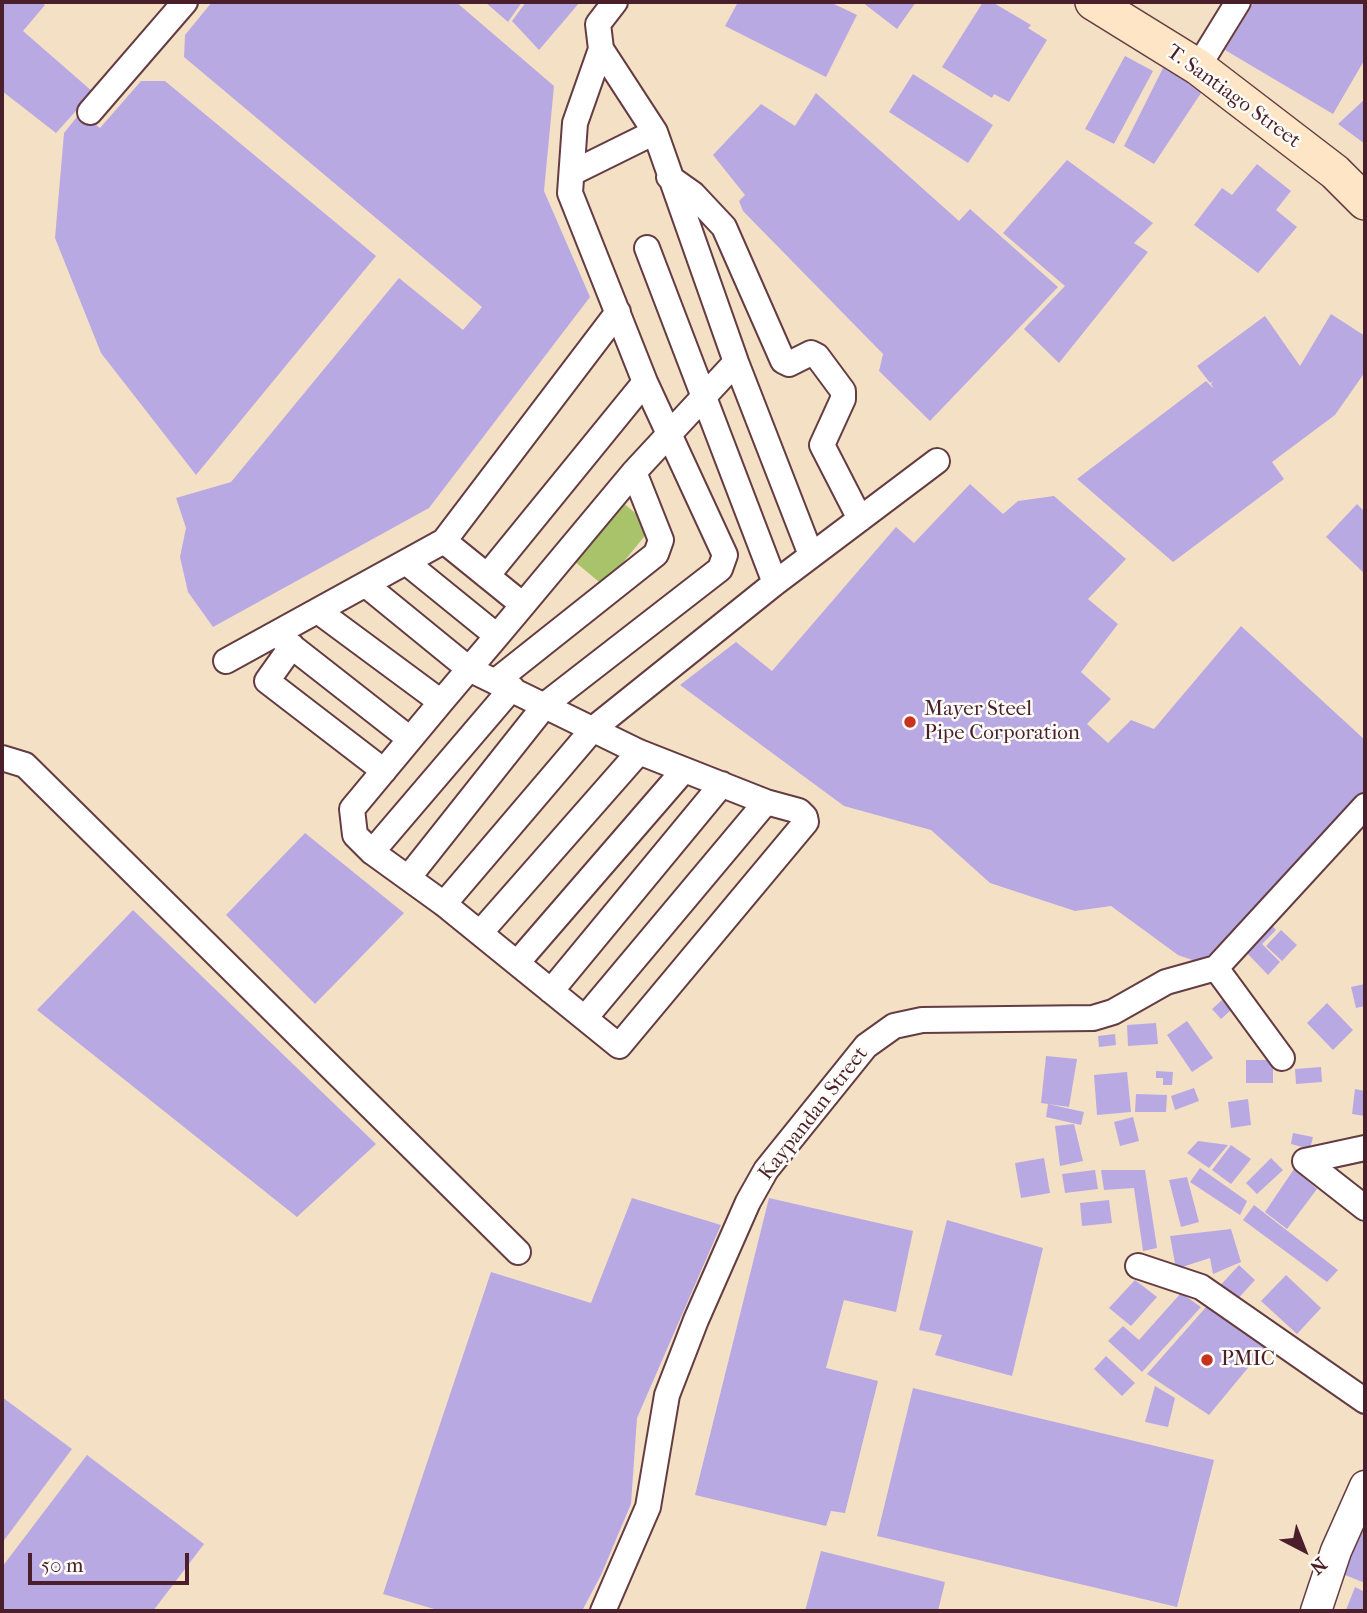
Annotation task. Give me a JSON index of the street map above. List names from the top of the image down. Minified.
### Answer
{"streets":{"main road":["T. Santiago Street"],"street":["Kaypandan Street"]},"places":["Mayer Steel Pipe Corporation","PMIC"],"scale_bar":"50 m","north":"bottom right"}
